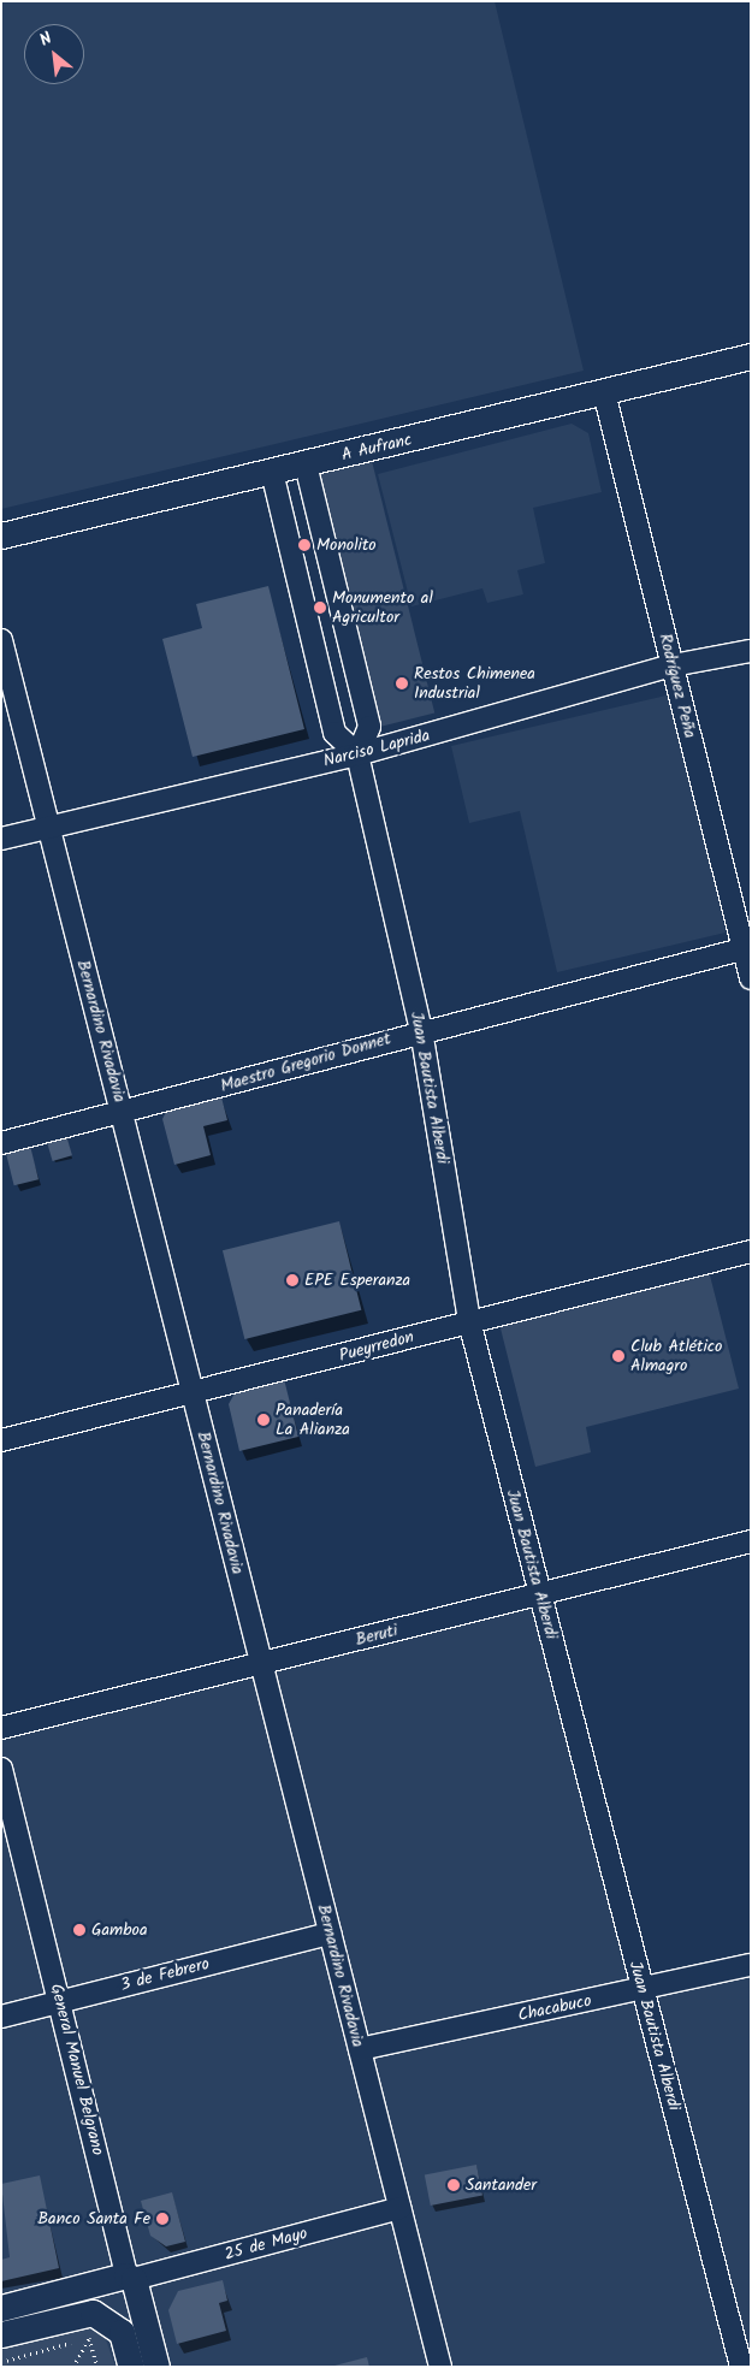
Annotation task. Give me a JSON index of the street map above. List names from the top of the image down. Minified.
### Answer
{"streets":{"main road":["A Aufranc","General Manuel Belgrano","25 de Mayo"],"street":["Rodríguez Peña","Narciso Laprida","Bernardino Rivadavia","Maestro Gregorio Donnet","Juan Bautista Alberdi","Pueyrredon","Beruti","3 de Febrero","Chacabuco"]},"crossings":[["A Aufranc","Rodríguez Peña"],["Rodríguez Peña","Narciso Laprida"],["Rodríguez Peña","Maestro Gregorio Donnet"],["Narciso Laprida","Bernardino Rivadavia"],["Narciso Laprida","Juan Bautista Alberdi"],["Bernardino Rivadavia","Maestro Gregorio Donnet"],["Bernardino Rivadavia","Pueyrredon"],["Bernardino Rivadavia","Beruti"],["Bernardino Rivadavia","3 de Febrero"],["Bernardino Rivadavia","Chacabuco"],["Bernardino Rivadavia","25 de Mayo"],["Maestro Gregorio Donnet","Juan Bautista Alberdi"],["Juan Bautista Alberdi","Pueyrredon"],["Juan Bautista Alberdi","Beruti"],["Juan Bautista Alberdi","Chacabuco"],["3 de Febrero","General Manuel Belgrano"],["General Manuel Belgrano","25 de Mayo"]],"places":["Monolito","Monumento al Agricultor","Restos Chimenea Industrial","EPE Esperanza","Club Atlético Almagro","Panadería La Alianza","Gamboa","Santander","Banco Santa Fe"],"north":"top left"}
